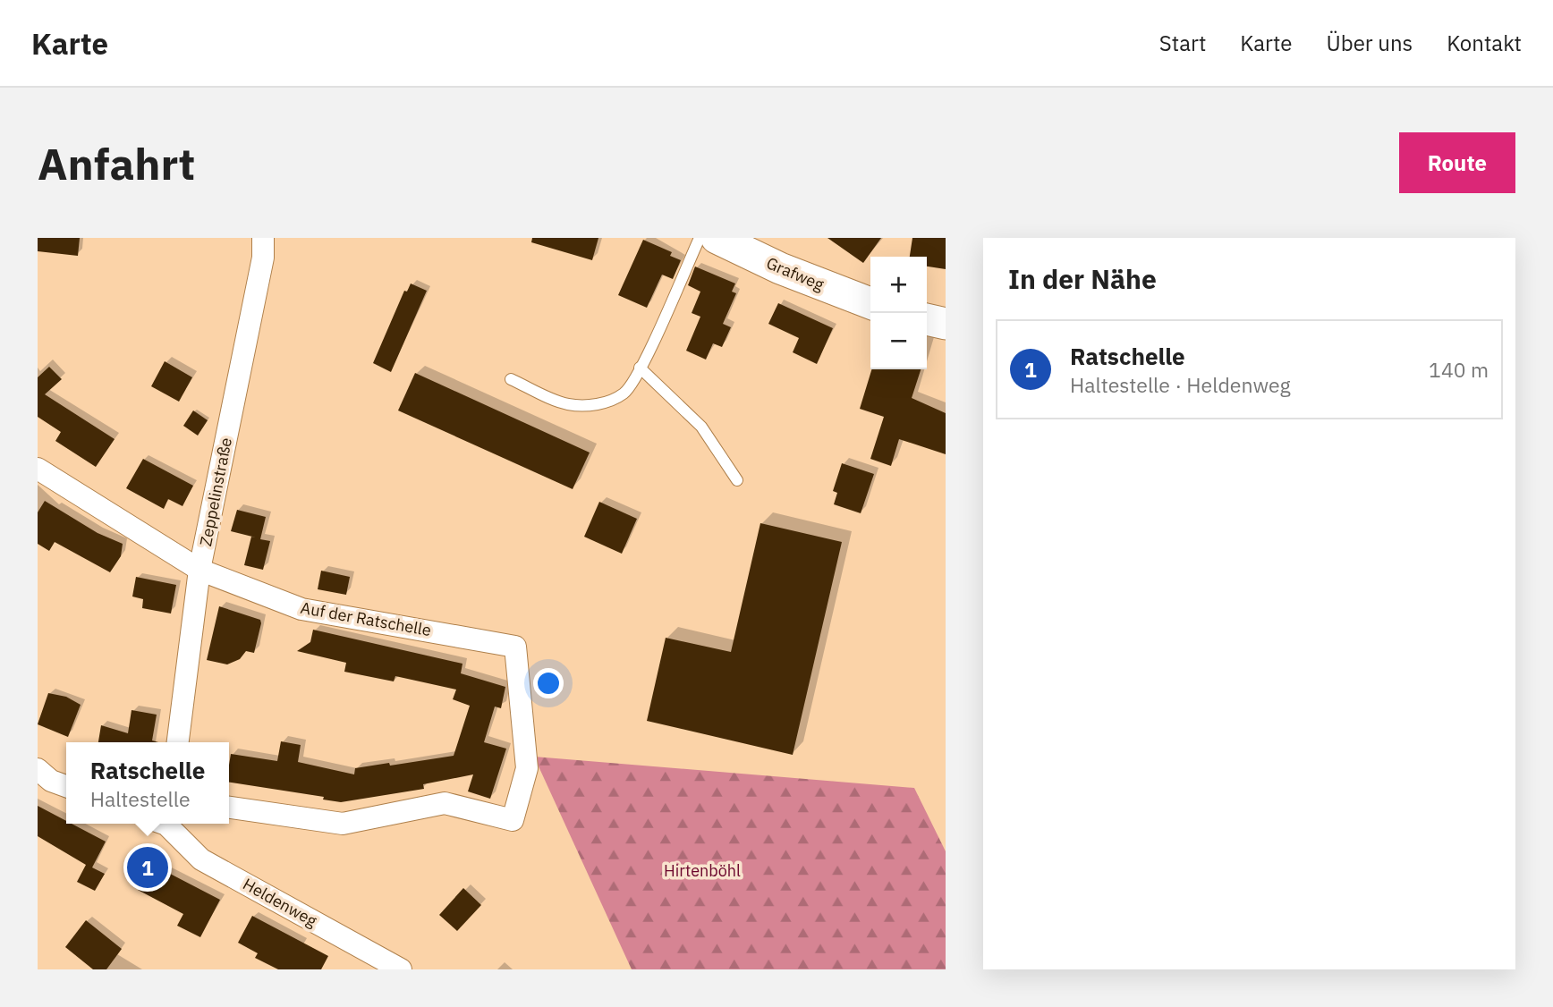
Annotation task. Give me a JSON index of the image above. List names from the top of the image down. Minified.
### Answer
{"streets":{"main road":["Grafweg"],"street":["Zeppelinstraße","Auf der Ratschelle","Heldenweg"]},"crossings":[["Zeppelinstraße","Auf der Ratschelle"]],"parks":["Hirtenböhl"],"page":{"header":"Karte","nav":["Start","Karte","Über uns","Kontakt"],"buttons":"Route","title":"Anfahrt","heading":"In der Nähe","map_buttons":["+","−"],"list":[{"mark":"1","name":"Ratschelle","note":"Haltestelle · Heldenweg","value":"140 m"}],"popup":["Ratschelle","Haltestelle"],"pins":"1"}}
